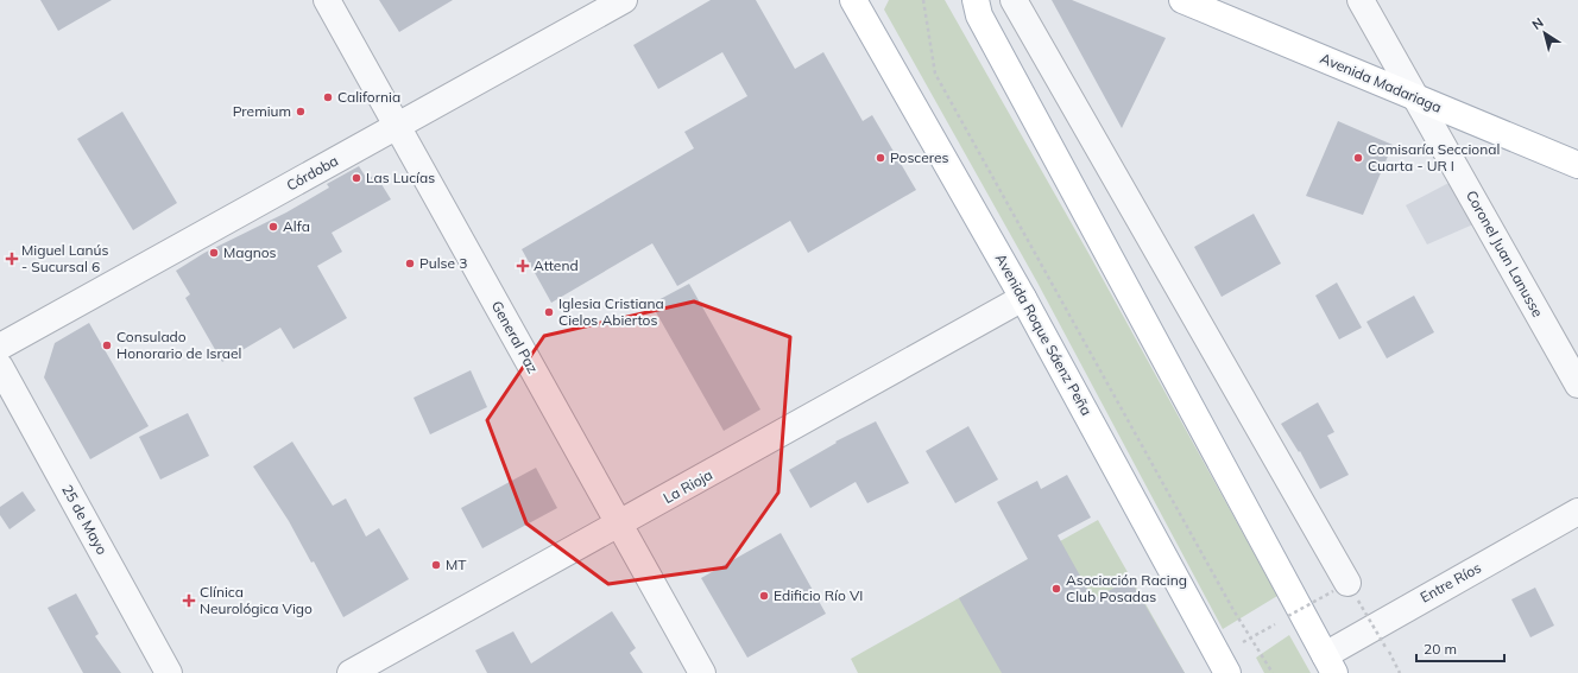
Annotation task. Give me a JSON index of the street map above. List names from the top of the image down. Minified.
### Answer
{"streets":{"main road":["Avenida Madariaga","Avenida Roque Sáenz Peña"],"street":["Córdoba","Coronel Juan Lanusse","General Paz","La Rioja","25 de Mayo","Entre Ríos"]},"crossings":[["Avenida Madariaga","Coronel Juan Lanusse"],["Córdoba","General Paz"],["Avenida Roque Sáenz Peña","La Rioja"],["General Paz","La Rioja"]],"places":{"other":["California","Premium","Posceres","Comisaría Seccional Cuarta - UR I","Las Lucías","Alfa","Magnos","Pulse 3","Iglesia Cristiana Cielos Abiertos","Consulado Honorario de Israel","MT","Asociación Racing Club Posadas","Edificio Río VI"],"health":["Miguel Lanús - Sucursal 6","Attend","Clínica Neurológica Vigo"]},"scale_bar":"20 m","north":"top left"}
